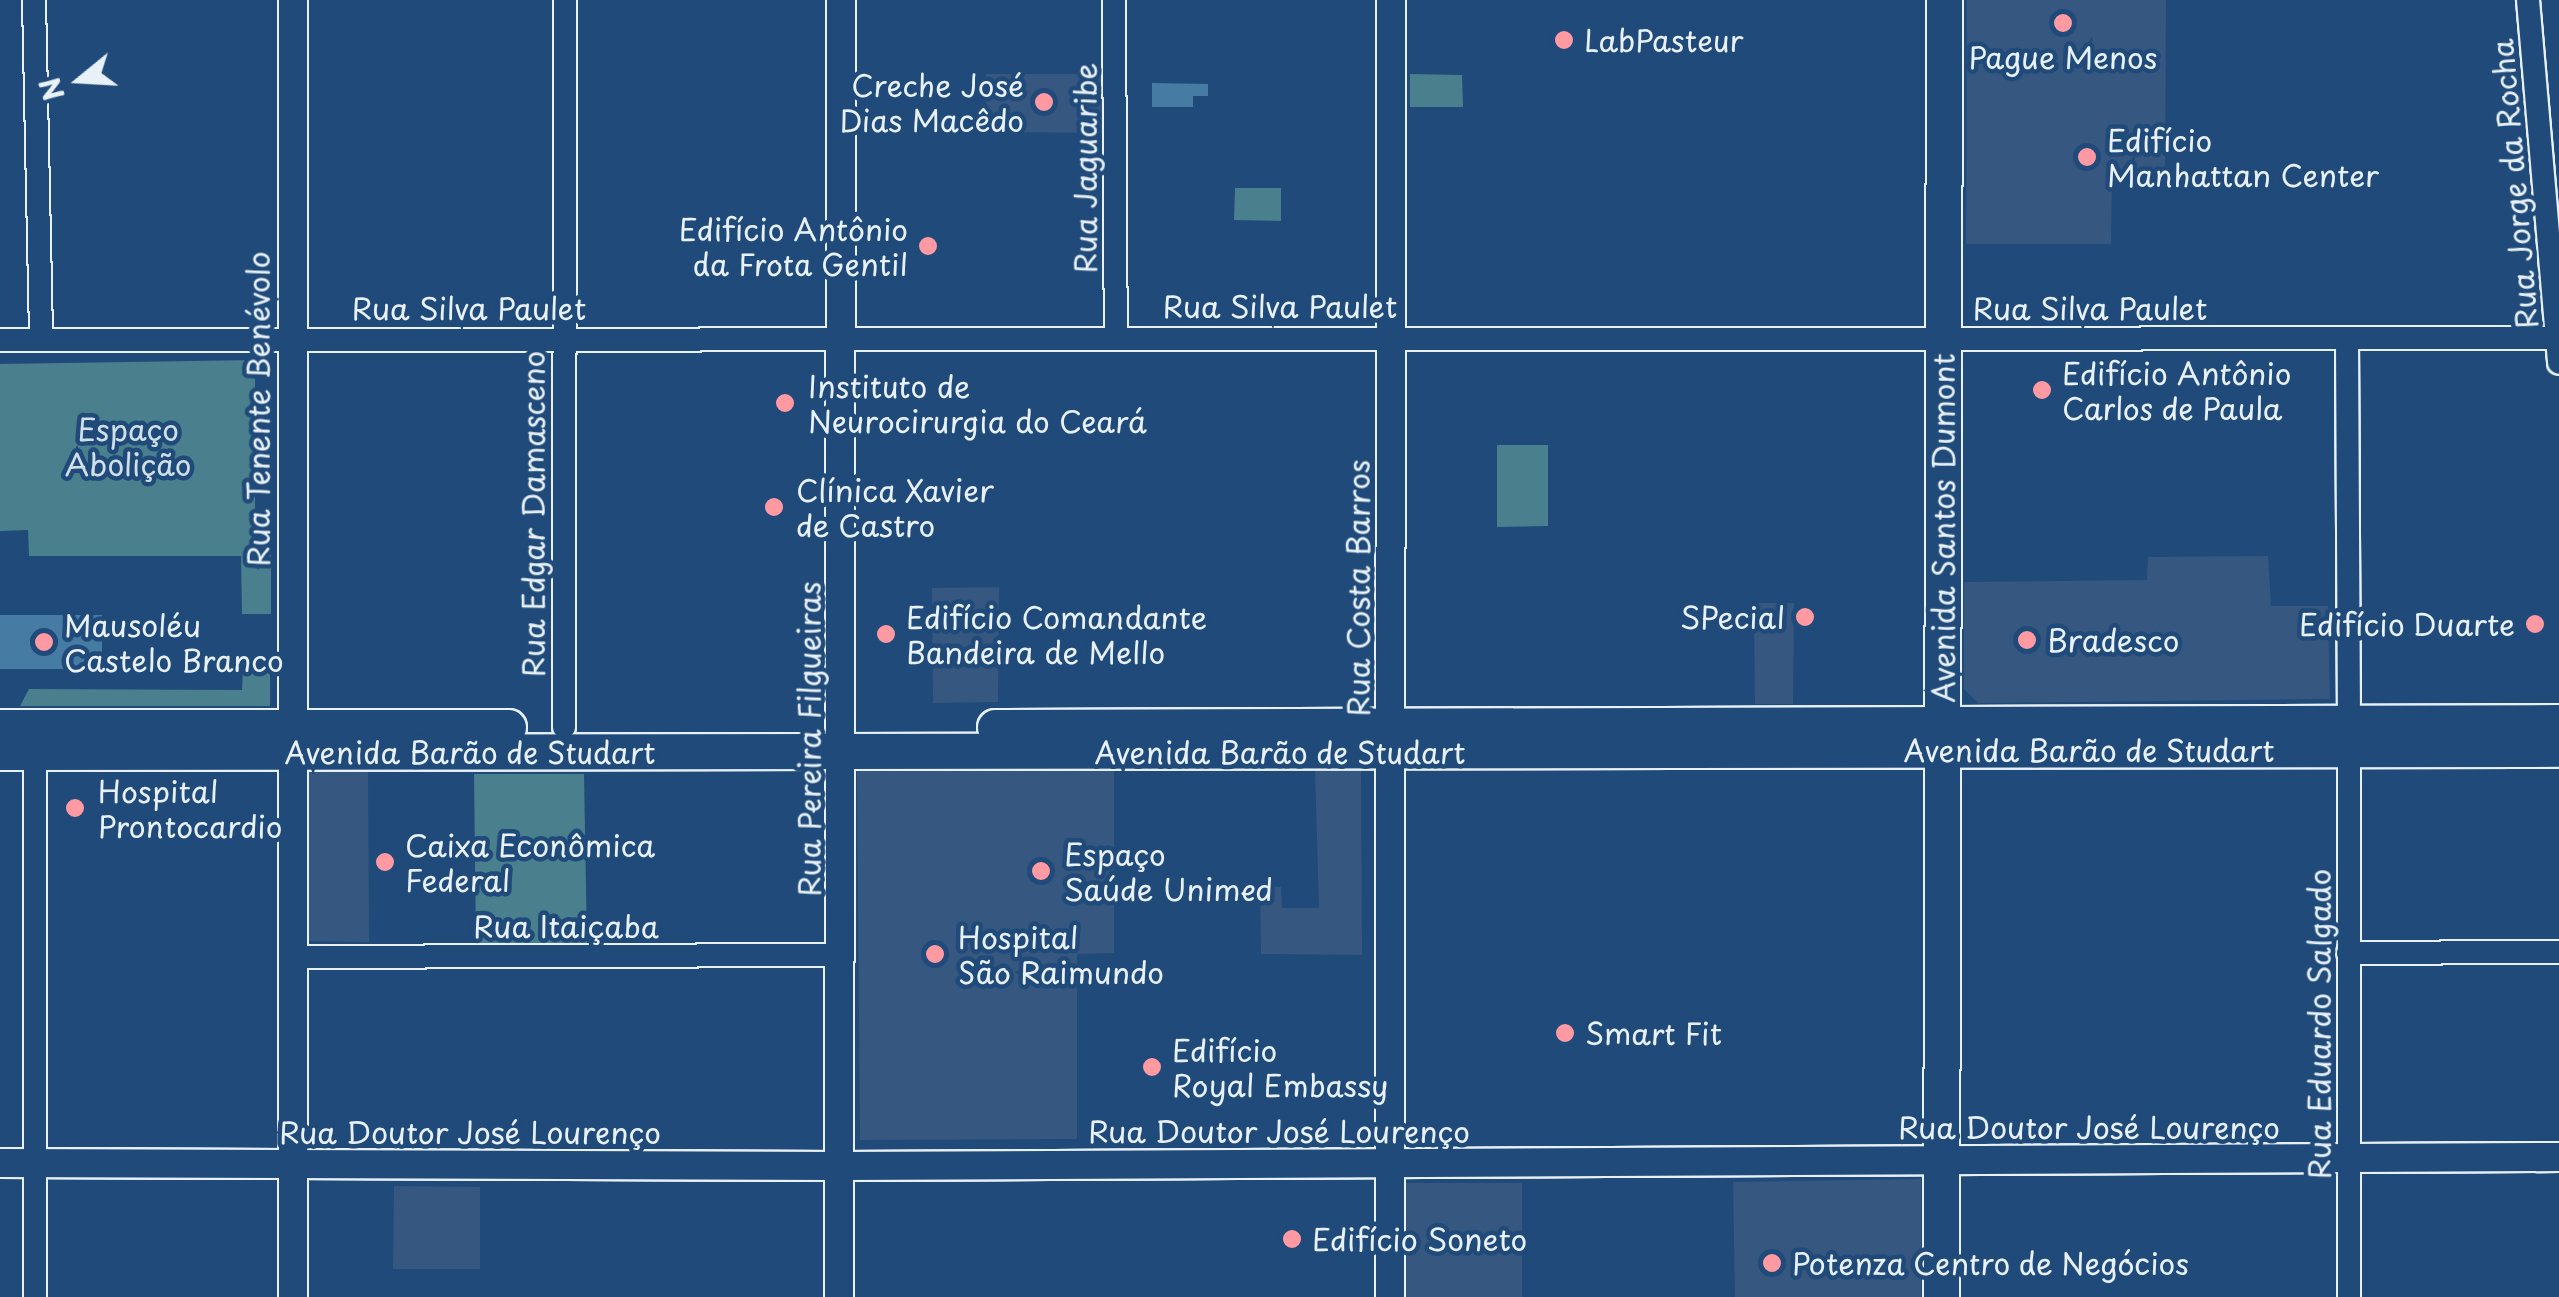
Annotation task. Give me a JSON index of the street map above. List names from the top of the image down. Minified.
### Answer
{"streets":{"main road":["Avenida Santos Dumont","Avenida Barão de Studart"],"street":["Rua Jaguaribe","Rua Jorge da Rocha","Rua Silva Paulet","Rua Tenente Benévolo","Rua Edgar Damasceno","Rua Costa Barros","Rua Pereira Filgueiras","Rua Itaiçaba","Rua Eduardo Salgado","Rua Doutor José Lourenço"]},"crossings":[["Rua Jaguaribe","Rua Silva Paulet"],["Rua Jorge da Rocha","Rua Silva Paulet"],["Rua Silva Paulet","Rua Tenente Benévolo"],["Rua Silva Paulet","Rua Edgar Damasceno"],["Rua Silva Paulet","Avenida Santos Dumont"],["Rua Silva Paulet","Rua Costa Barros"],["Rua Silva Paulet","Rua Pereira Filgueiras"],["Rua Silva Paulet","Rua Eduardo Salgado"],["Rua Tenente Benévolo","Avenida Barão de Studart"],["Rua Tenente Benévolo","Rua Itaiçaba"],["Rua Tenente Benévolo","Rua Doutor José Lourenço"],["Rua Edgar Damasceno","Avenida Barão de Studart"],["Avenida Santos Dumont","Avenida Barão de Studart"],["Avenida Santos Dumont","Rua Doutor José Lourenço"],["Rua Costa Barros","Avenida Barão de Studart"],["Rua Costa Barros","Rua Doutor José Lourenço"],["Rua Pereira Filgueiras","Avenida Barão de Studart"],["Rua Pereira Filgueiras","Rua Itaiçaba"],["Rua Pereira Filgueiras","Rua Doutor José Lourenço"],["Avenida Barão de Studart","Rua Eduardo Salgado"],["Rua Eduardo Salgado","Rua Doutor José Lourenço"]],"parks":["Espaço Abolição"],"places":["Pague Menos","LabPasteur","Creche José Dias Macêdo","Edifício Manhattan Center","Edifício Antônio da Frota Gentil","Edifício Antônio Carlos de Paula","Instituto de Neurocirurgia do Ceará","Clínica Xavier de Castro","SPecial","Edifício Duarte","Edifício Comandante Bandeira de Mello","Bradesco","Mausoléu Castelo Branco","Hospital Prontocardio","Caixa Econômica Federal","Espaço Saúde Unimed","Hospital São Raimundo","Smart Fit","Edifício Royal Embassy","Edifício Soneto","Potenza Centro de Negócios"],"north":"left"}
